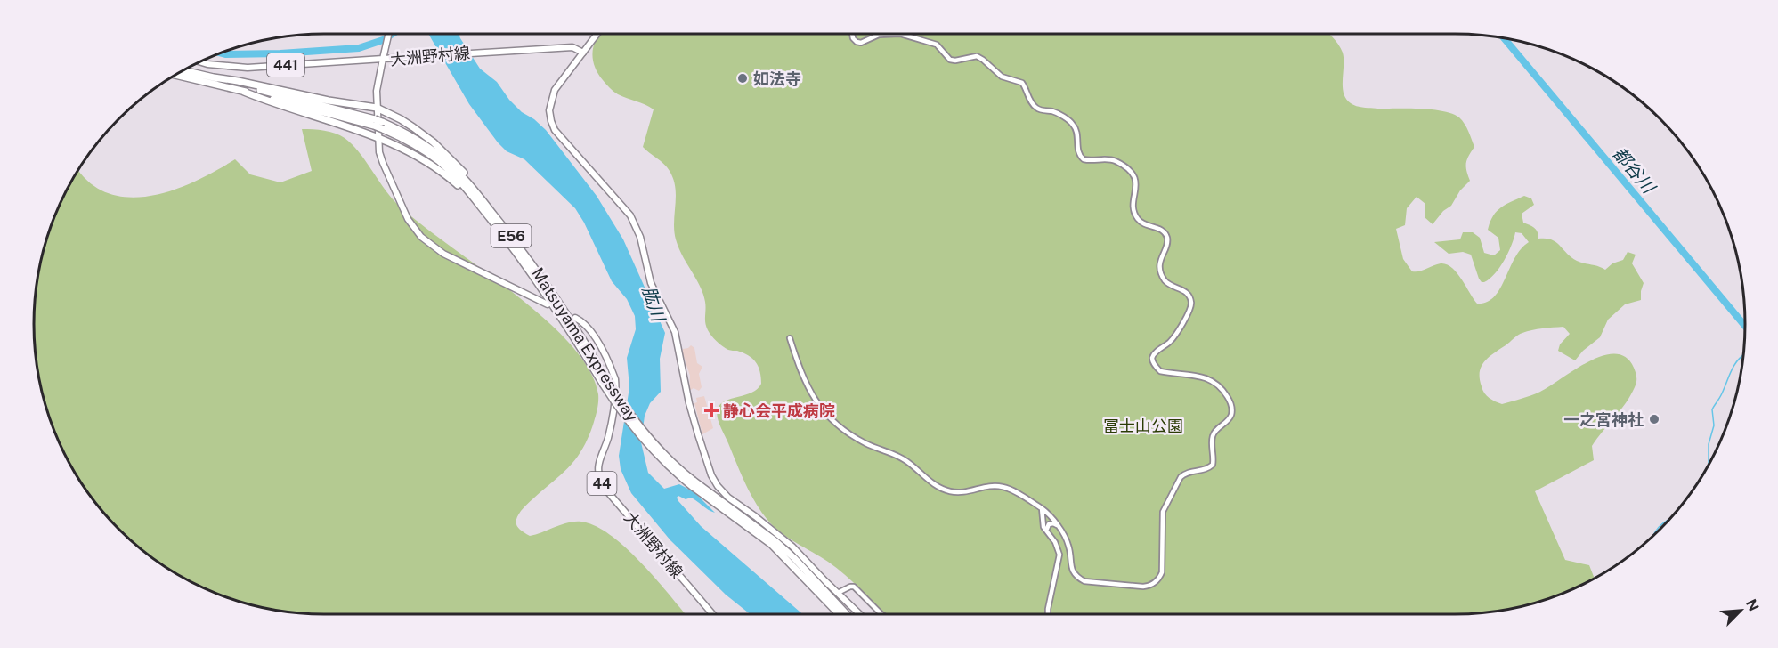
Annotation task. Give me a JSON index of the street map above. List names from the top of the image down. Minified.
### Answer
{"streets":{"highway":["E56","Matsuyama Expressway"],"main road":["大洲野村線","441","44"]},"crossings":[["大洲野村線","441"]],"water":["都谷川","肱川"],"parks":["冨士山公園"],"places":{"other":["如法寺","一之宮神社"],"health":["静心会平成病院"]},"north":"top right"}
